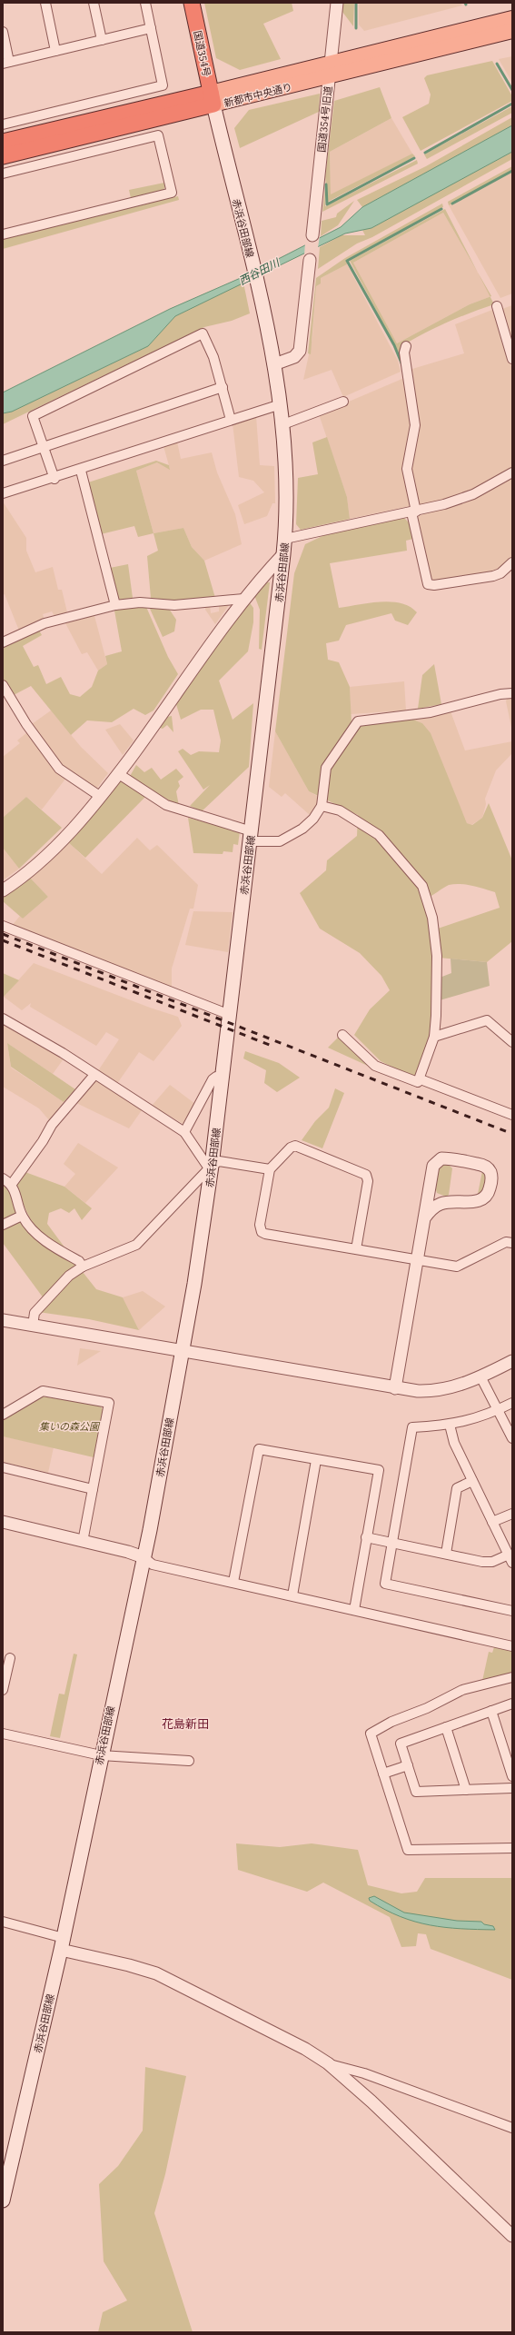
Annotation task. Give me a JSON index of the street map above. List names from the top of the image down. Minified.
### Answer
{"streets":{"highway":["国道354号","新都市中央通り"],"main road":["赤浜谷田部線"],"street":["国道354号旧道"]},"crossings":[["国道354号","新都市中央通り"],["国道354号","赤浜谷田部線"],["新都市中央通り","国道354号旧道"],["新都市中央通り","赤浜谷田部線"]],"districts":["花島新田"],"water":["西谷田川"],"parks":["集いの森公園"]}
